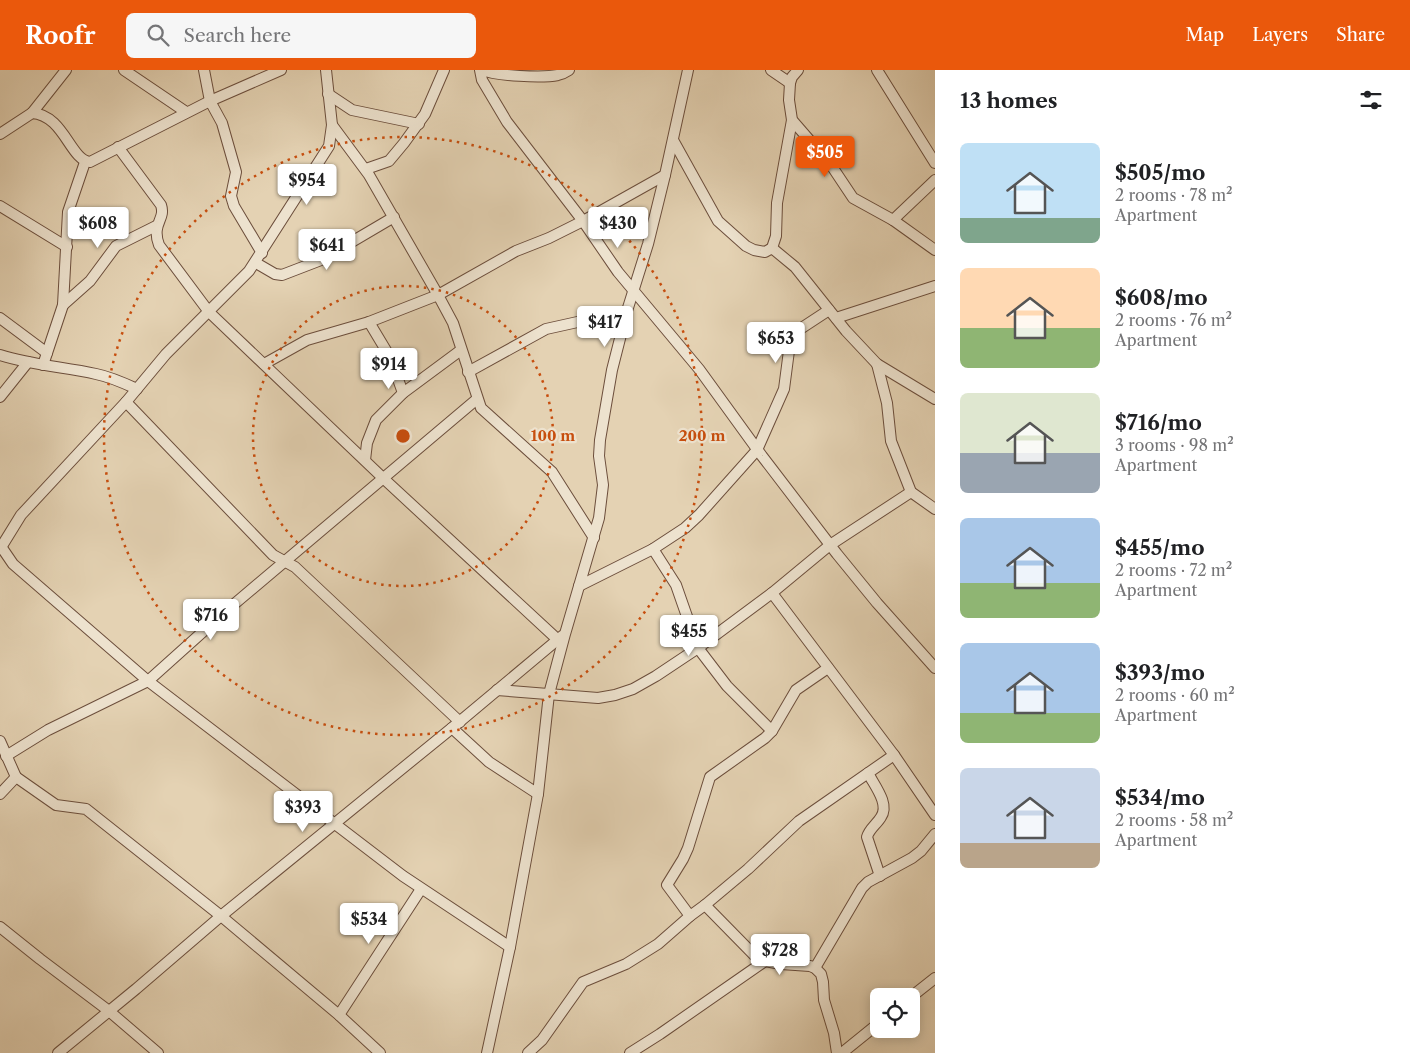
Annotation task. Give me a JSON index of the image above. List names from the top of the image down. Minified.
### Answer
{"page":{"header":"Roofr","search":"Search here","nav":["Map","Layers","Share"],"heading":"13 homes","list":[{"name":"$505/mo","note":"2 rooms · 78 m² · Apartment"},{"name":"$608/mo","note":"2 rooms · 76 m² · Apartment"},{"name":"$716/mo","note":"3 rooms · 98 m² · Apartment"},{"name":"$455/mo","note":"2 rooms · 72 m² · Apartment"},{"name":"$393/mo","note":"2 rooms · 60 m² · Apartment"},{"name":"$534/mo","note":"2 rooms · 58 m² · Apartment"}],"price":["$505","$954","$608","$430","$641","$417","$653","$914","$716","$455","$393","$534","$728"]},"rings":["100 m","200 m"]}
